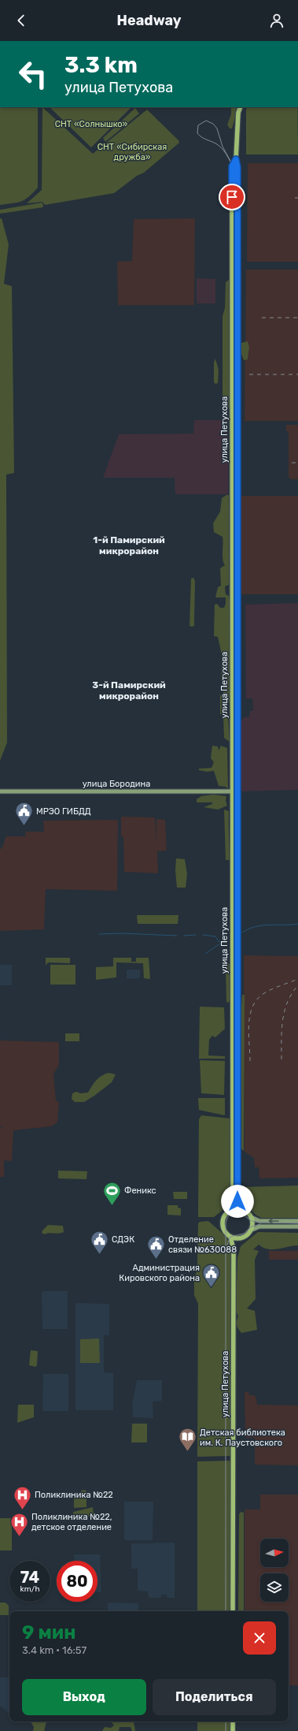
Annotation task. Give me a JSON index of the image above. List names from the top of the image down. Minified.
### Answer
{"streets":{"highway":["улица Петухова"],"main road":["улица Бородина"]},"crossings":[["улица Петухова","улица Бородина"]],"districts":["1-й Памирский микрорайон","3-й Памирский микрорайон"],"parks":["СНТ «Солнышко»","СНТ «Сибирская дружба»"],"places":{"public building":["МРЭО ГИБДД","СДЭК","Отделение связи №630088","Администрация Кировского района"],"sports":["Феникс"],"library":["Детская библиотека им. К. Паустовского"],"hospital":["Поликлиника №22","Поликлиника №22, детское отделение"]},"north":"right","page":{"header":"Headway","turn":["3.3 km","улица Петухова"],"speed":"74 km/h","limit":"80","heading":["9 мин","3.4 km · 16:57"],"buttons":["Выход","Поделиться"]}}
